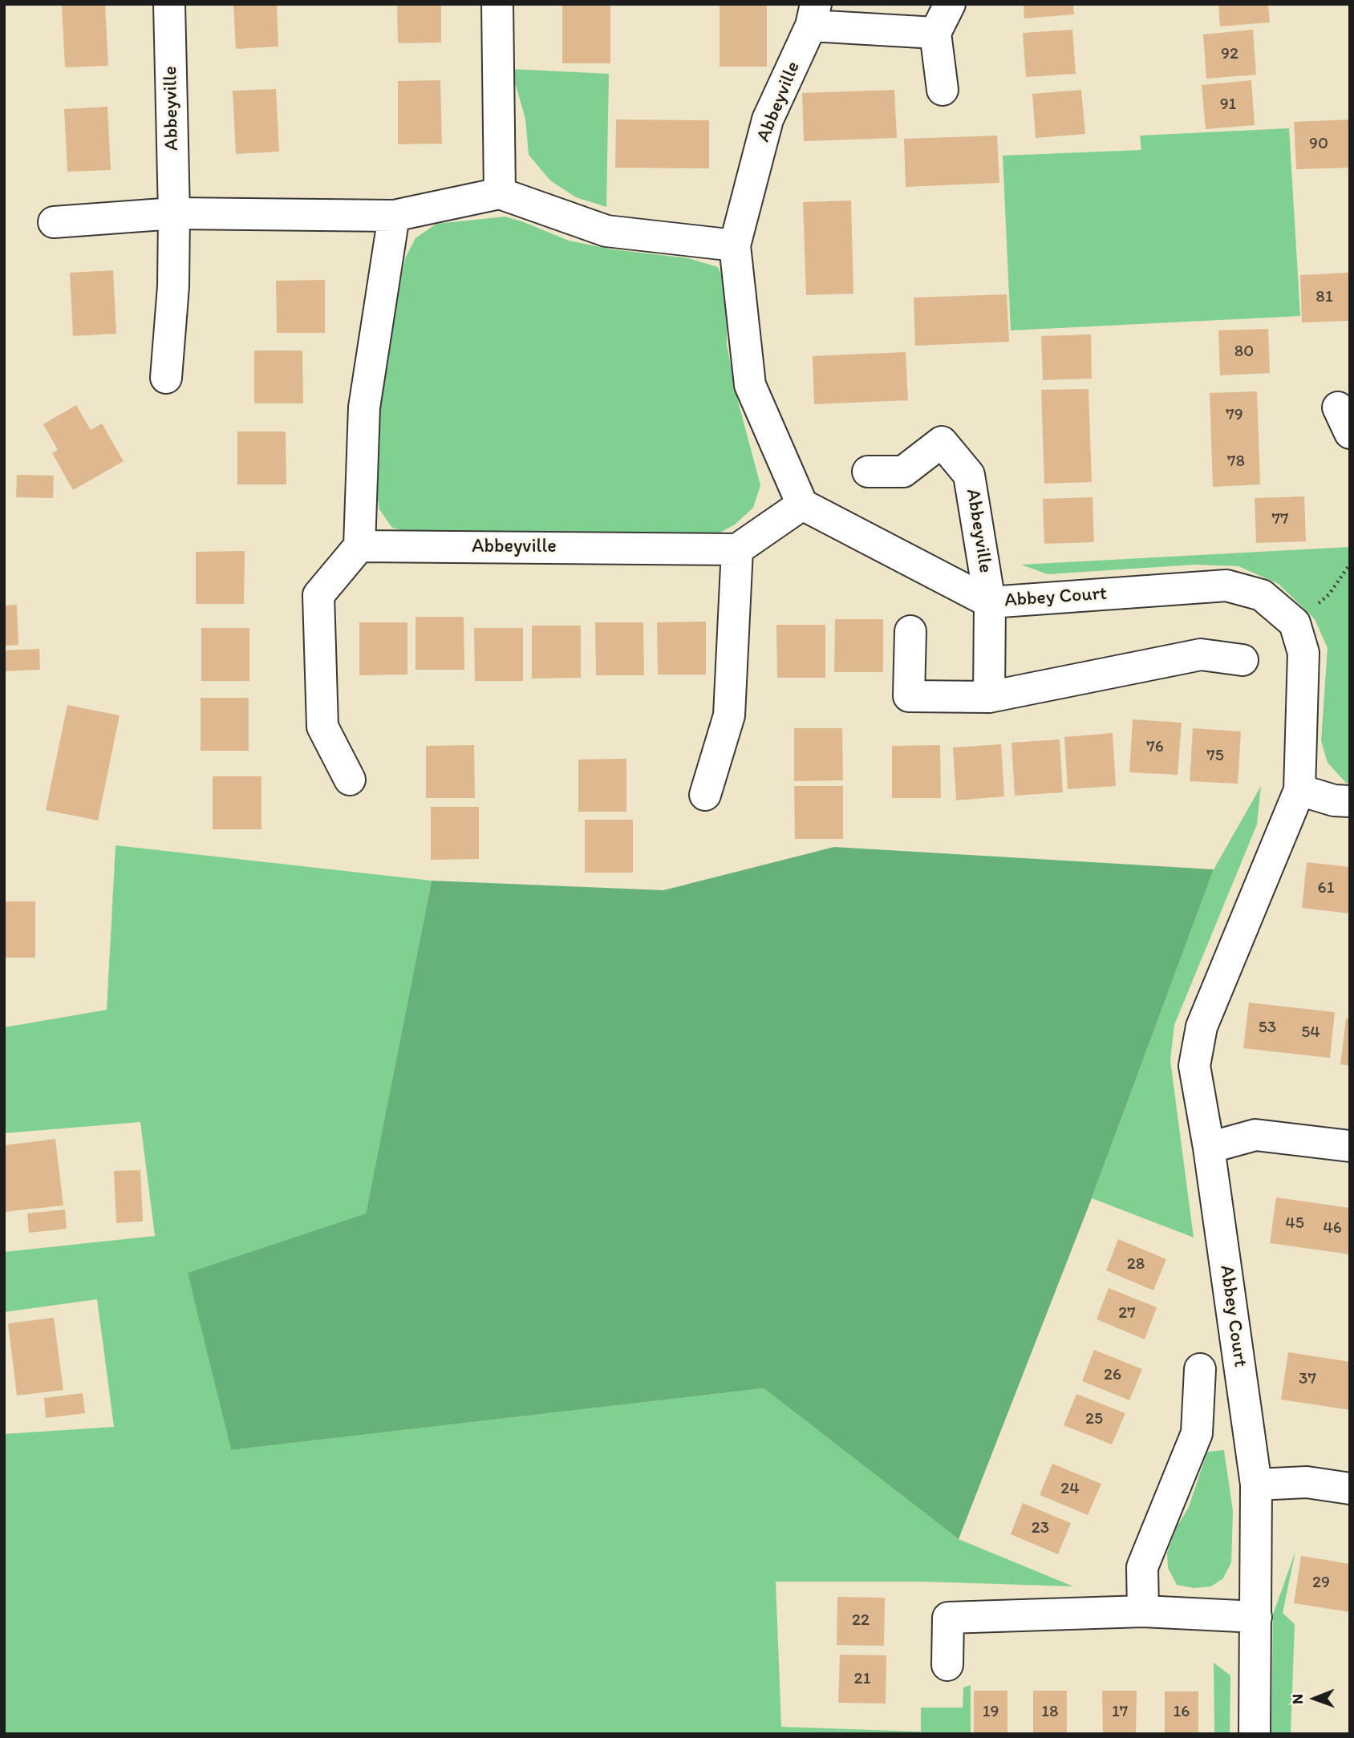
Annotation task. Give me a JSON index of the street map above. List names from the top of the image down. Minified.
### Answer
{"streets":{"street":["Abbeyville","Abbey Court"]},"crossings":[["Abbeyville","Abbey Court"]],"house_numbers":["92","91","90","81","80","79","78","77","76","75","61","53","54","45","46","28","27","26","37","25","24","23","29","22","21","19","18","17","16"],"north":"left"}
